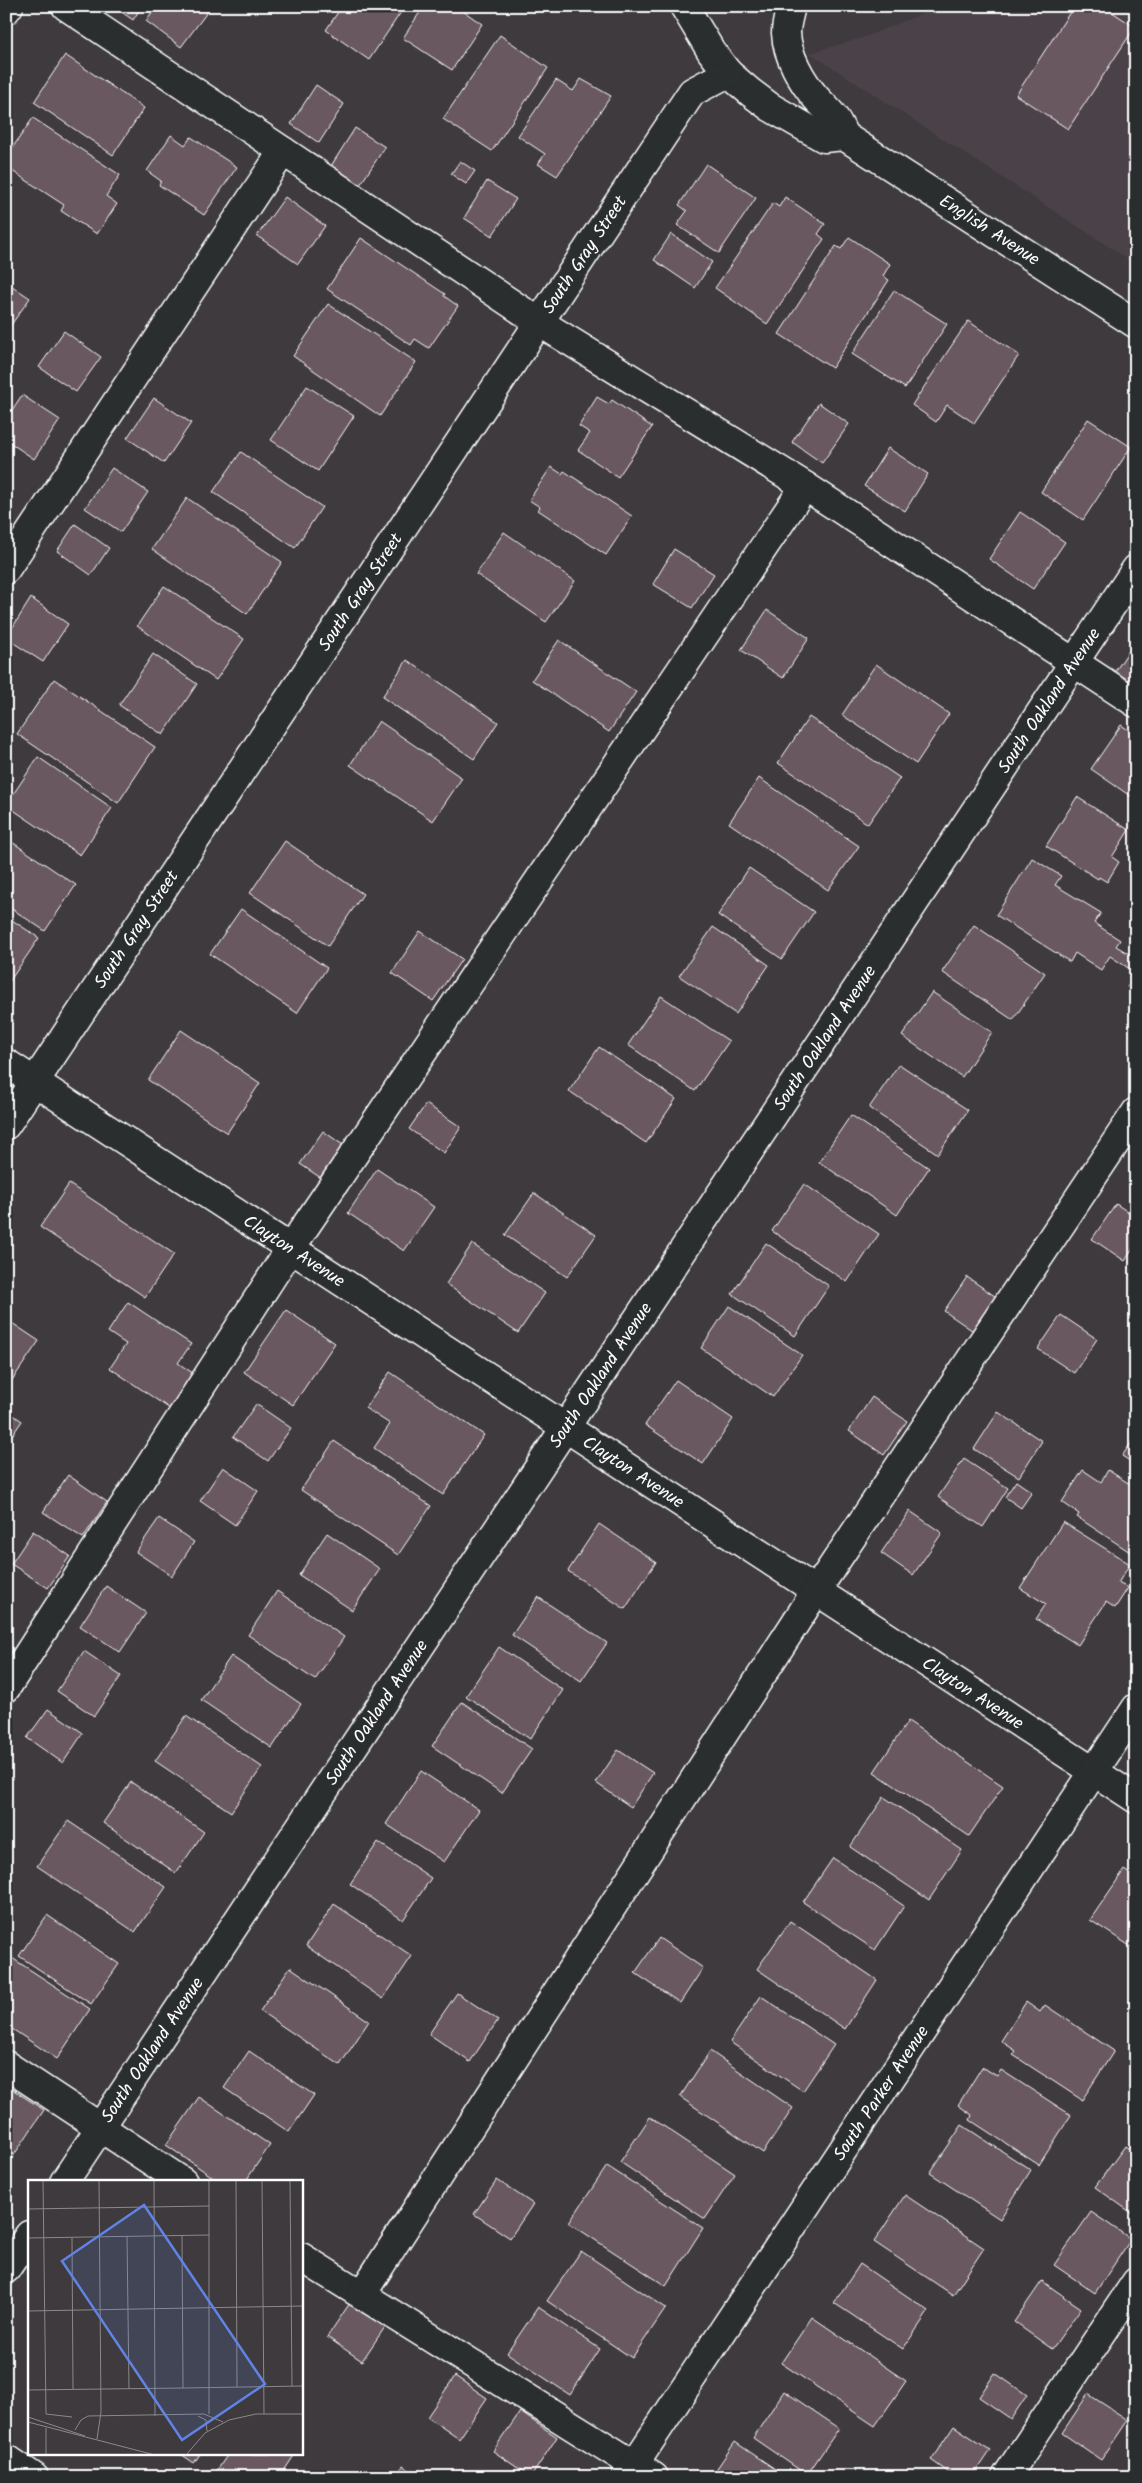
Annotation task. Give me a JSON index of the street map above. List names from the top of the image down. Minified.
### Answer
{"streets":{"street":["English Avenue","South Gray Street","South Oakland Avenue","Clayton Avenue","South Parker Avenue"]},"crossings":[["South Gray Street","Clayton Avenue"],["South Oakland Avenue","Clayton Avenue"],["Clayton Avenue","South Parker Avenue"]]}
